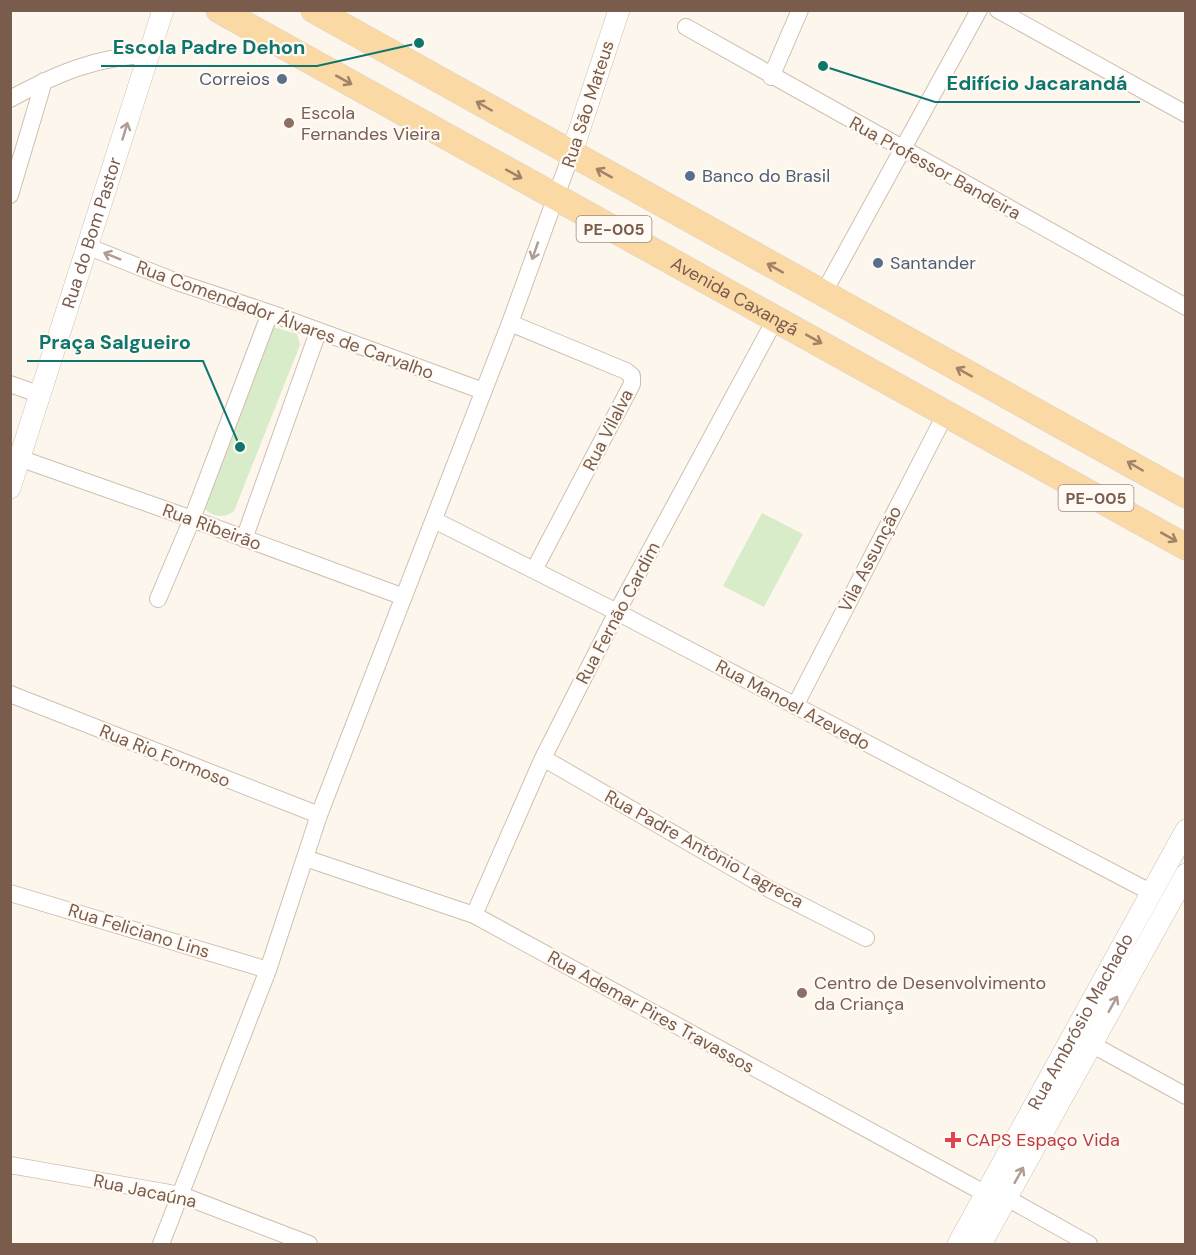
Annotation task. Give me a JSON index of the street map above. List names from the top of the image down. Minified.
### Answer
{"streets":{"main road":["PE-005","Avenida Caxangá"],"street":["Rua São Mateus","Rua Professor Bandeira","Rua do Bom Pastor","Rua Comendador Álvares de Carvalho","Rua Vilalva","Rua Ribeirão","Vila Assunção","Rua Fernão Cardim","Rua Manoel Azevedo","Rua Rio Formoso","Rua Padre Antônio Lagreca","Rua Feliciano Lins","Rua Ademar Pires Travassos","Rua Ambrósio Machado","Rua Jacaúna"]},"crossings":[["Rua São Mateus","PE-005"],["Rua São Mateus","Avenida Caxangá"],["Rua São Mateus","Rua Comendador Álvares de Carvalho"],["Rua São Mateus","Rua Vilalva"],["Rua São Mateus","Rua Ribeirão"],["Rua São Mateus","Rua Manoel Azevedo"],["Rua São Mateus","Rua Rio Formoso"],["Rua São Mateus","Rua Feliciano Lins"],["Rua São Mateus","Rua Ademar Pires Travassos"],["Rua São Mateus","Rua Jacaúna"],["Rua do Bom Pastor","Rua Comendador Álvares de Carvalho"],["Rua do Bom Pastor","Rua Ribeirão"],["Avenida Caxangá","Vila Assunção"],["Avenida Caxangá","Rua Fernão Cardim"],["Rua Vilalva","Rua Manoel Azevedo"],["Vila Assunção","Rua Manoel Azevedo"],["Rua Fernão Cardim","Rua Manoel Azevedo"],["Rua Fernão Cardim","Rua Padre Antônio Lagreca"],["Rua Fernão Cardim","Rua Ademar Pires Travassos"],["Rua Manoel Azevedo","Rua Ambrósio Machado"],["Rua Ademar Pires Travassos","Rua Ambrósio Machado"]],"one_way":["Rua Comendador Álvares de Carvalho"],"places":{"other":["Escola Padre Dehon","Edifício Jacarandá","Correios","Escola Fernandes Vieira","Banco do Brasil","Santander","Praça Salgueiro","Centro de Desenvolvimento da Criança"],"health":["CAPS Espaço Vida"]}}
